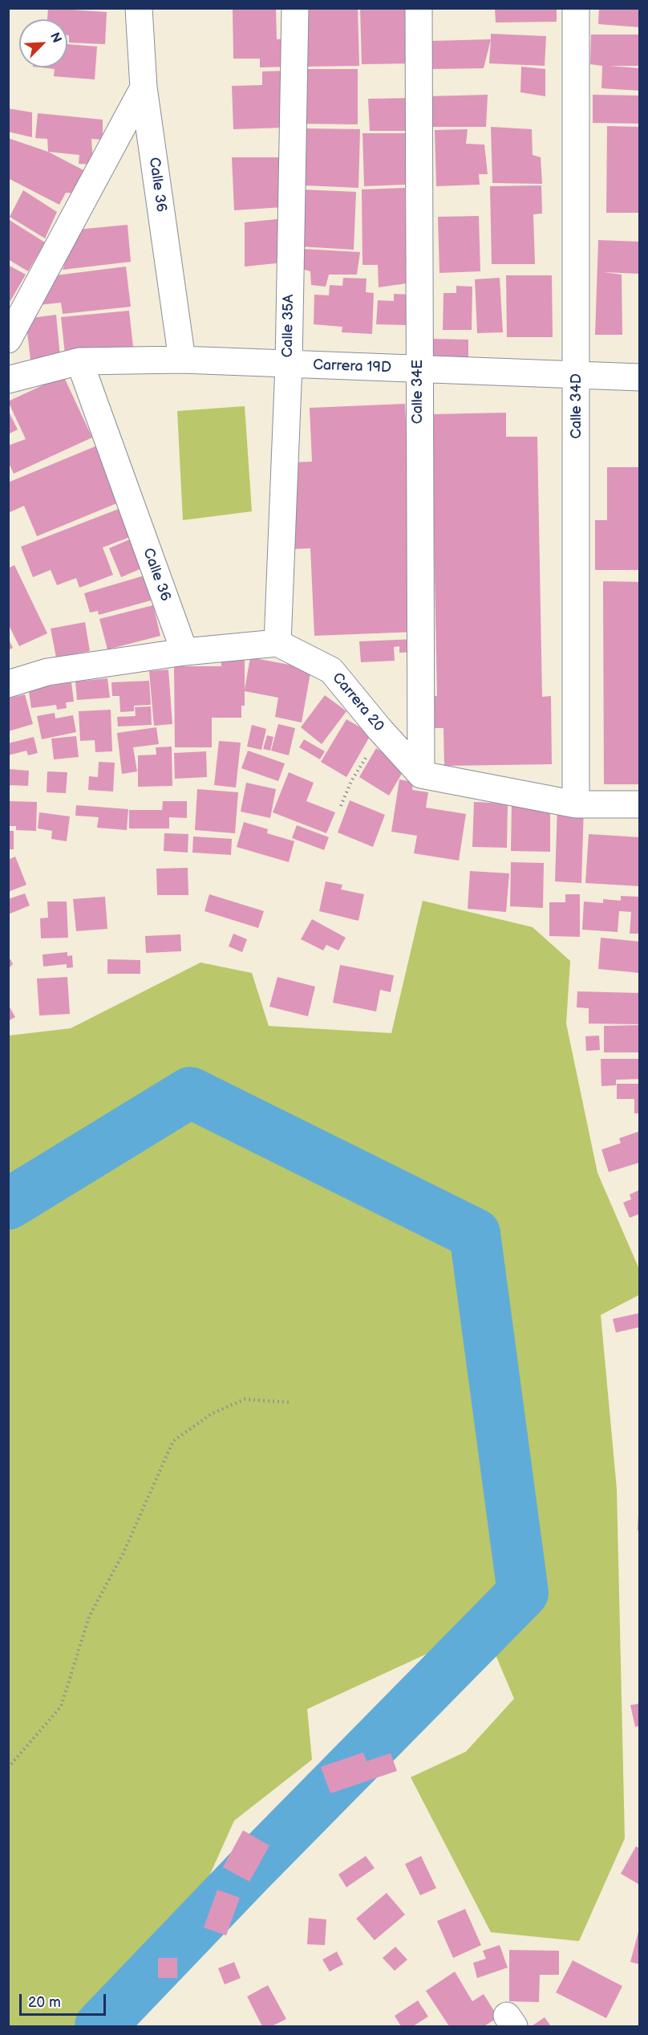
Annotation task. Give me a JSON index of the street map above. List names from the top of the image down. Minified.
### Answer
{"streets":{"street":["Calle 36","Calle 35A","Carrera 19D","Calle 34E","Calle 34D","Carrera 20"]},"crossings":[["Calle 36","Carrera 19D"],["Calle 35A","Carrera 19D"],["Calle 35A","Carrera 20"],["Carrera 19D","Calle 34E"],["Carrera 19D","Calle 34D"],["Calle 34E","Carrera 20"]],"scale_bar":"20 m","north":"top right"}
